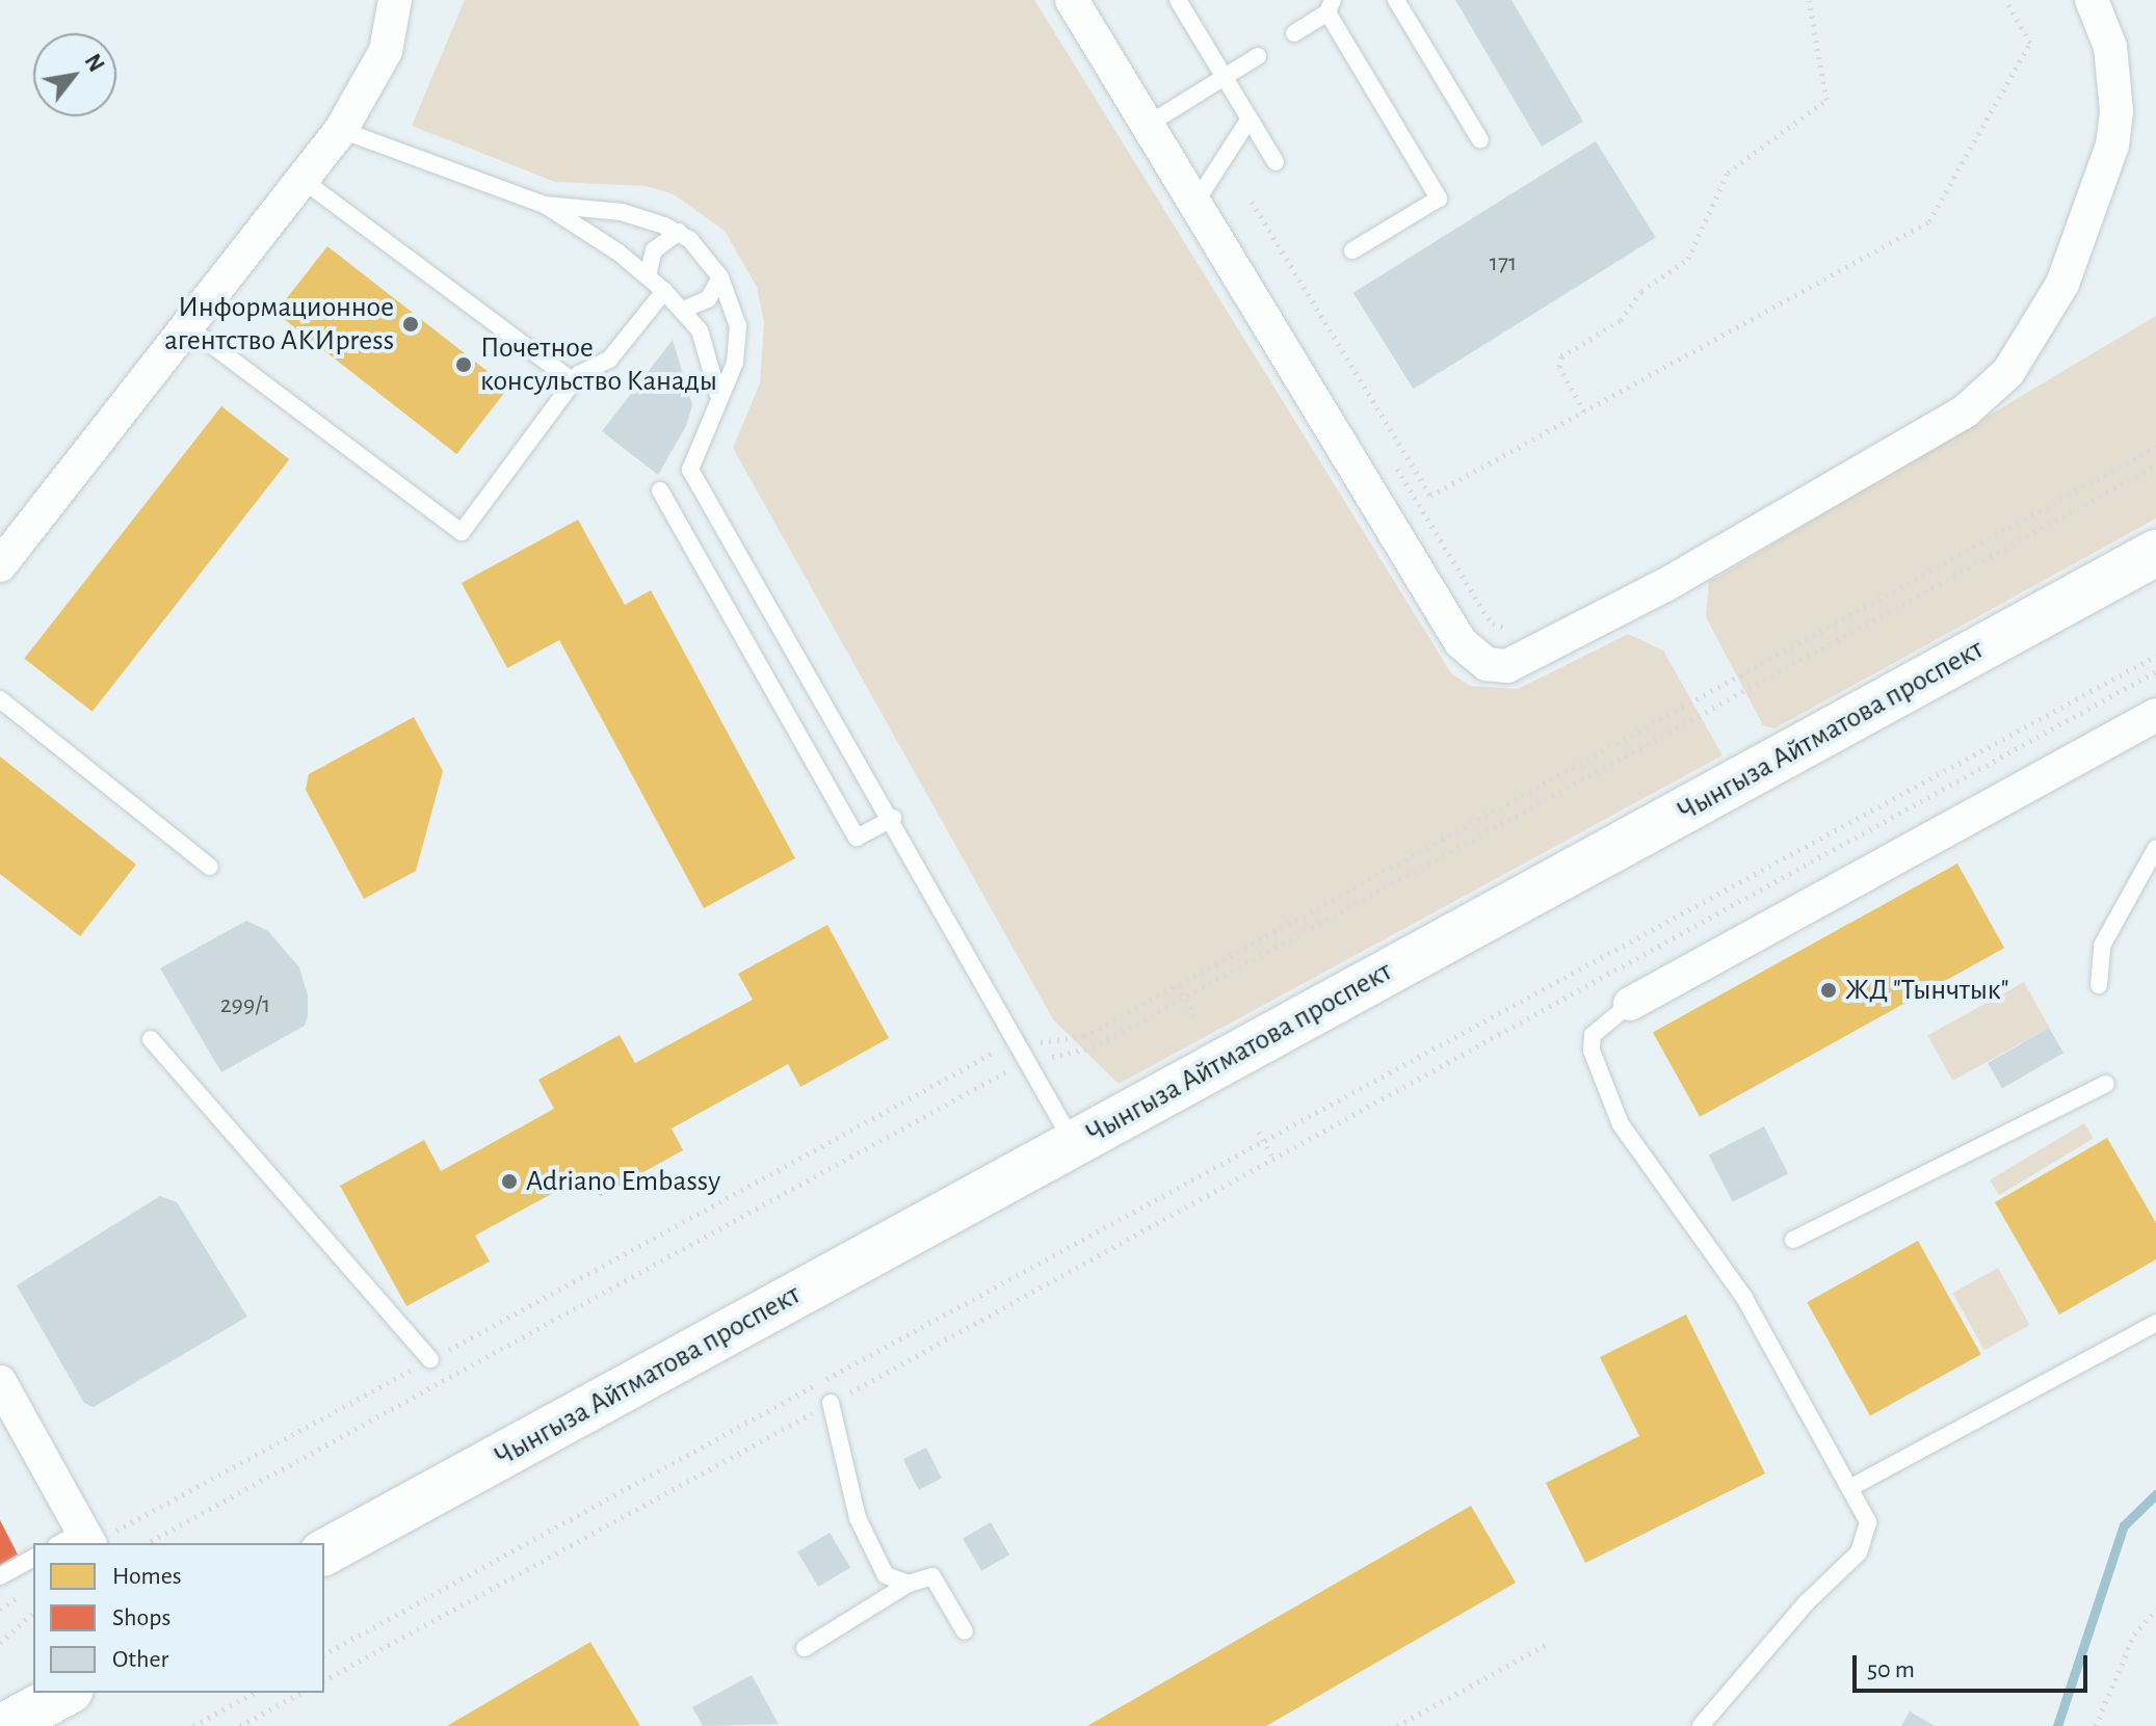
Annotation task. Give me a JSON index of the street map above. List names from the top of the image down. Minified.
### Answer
{"streets":{"main road":["Чынгыза Айтматова проспект"]},"places":["Информационное агентство АКИpress","Почетное консульство Канады","ЖД \"Тынчтык\"","Adriano Embassy"],"house_numbers":["171","299/1"],"legend":["Homes","Shops","Other"],"scale_bar":"50 m","north":"top right"}
